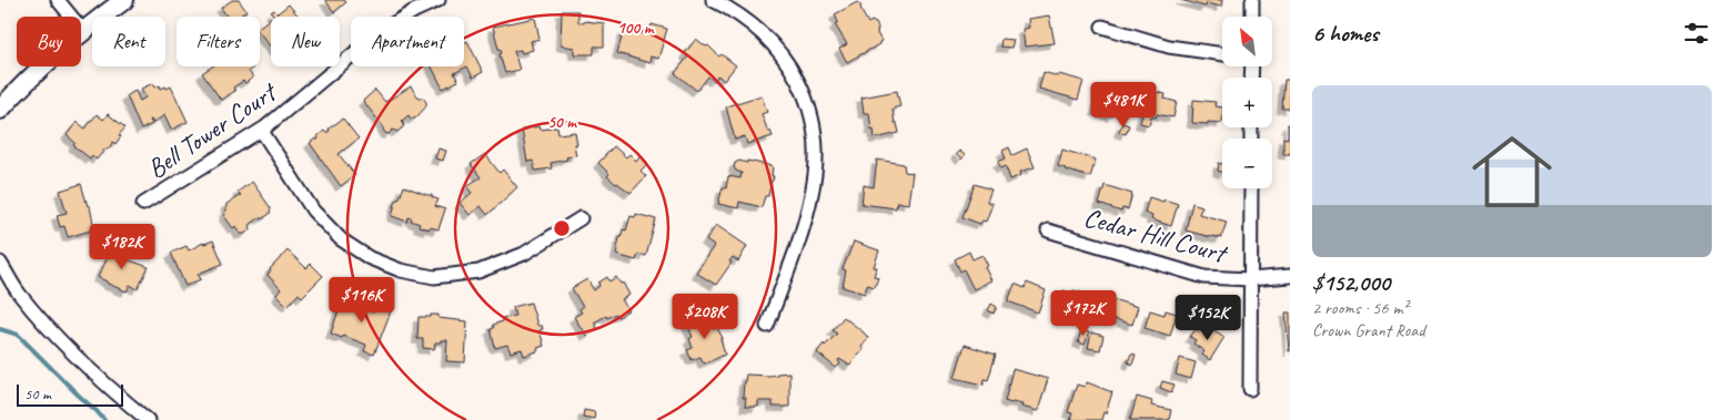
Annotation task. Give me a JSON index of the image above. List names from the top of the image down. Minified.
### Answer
{"streets":{"street":["Bell Tower Court","Cedar Hill Court"]},"scale_bar":"50 m","north":"top left","page":{"heading":"6 homes","map_buttons":["+","−"],"chip":["Buy","Rent","Filters","New","Apartment"],"list":[{"name":"$152,000","note":"2 rooms · 56 m² · Crown Grant Road"}],"price":["$481K","$182K","$116K","$172K","$208K","$152K"],"scale":"50 m"},"rings":["100 m","50 m"]}
